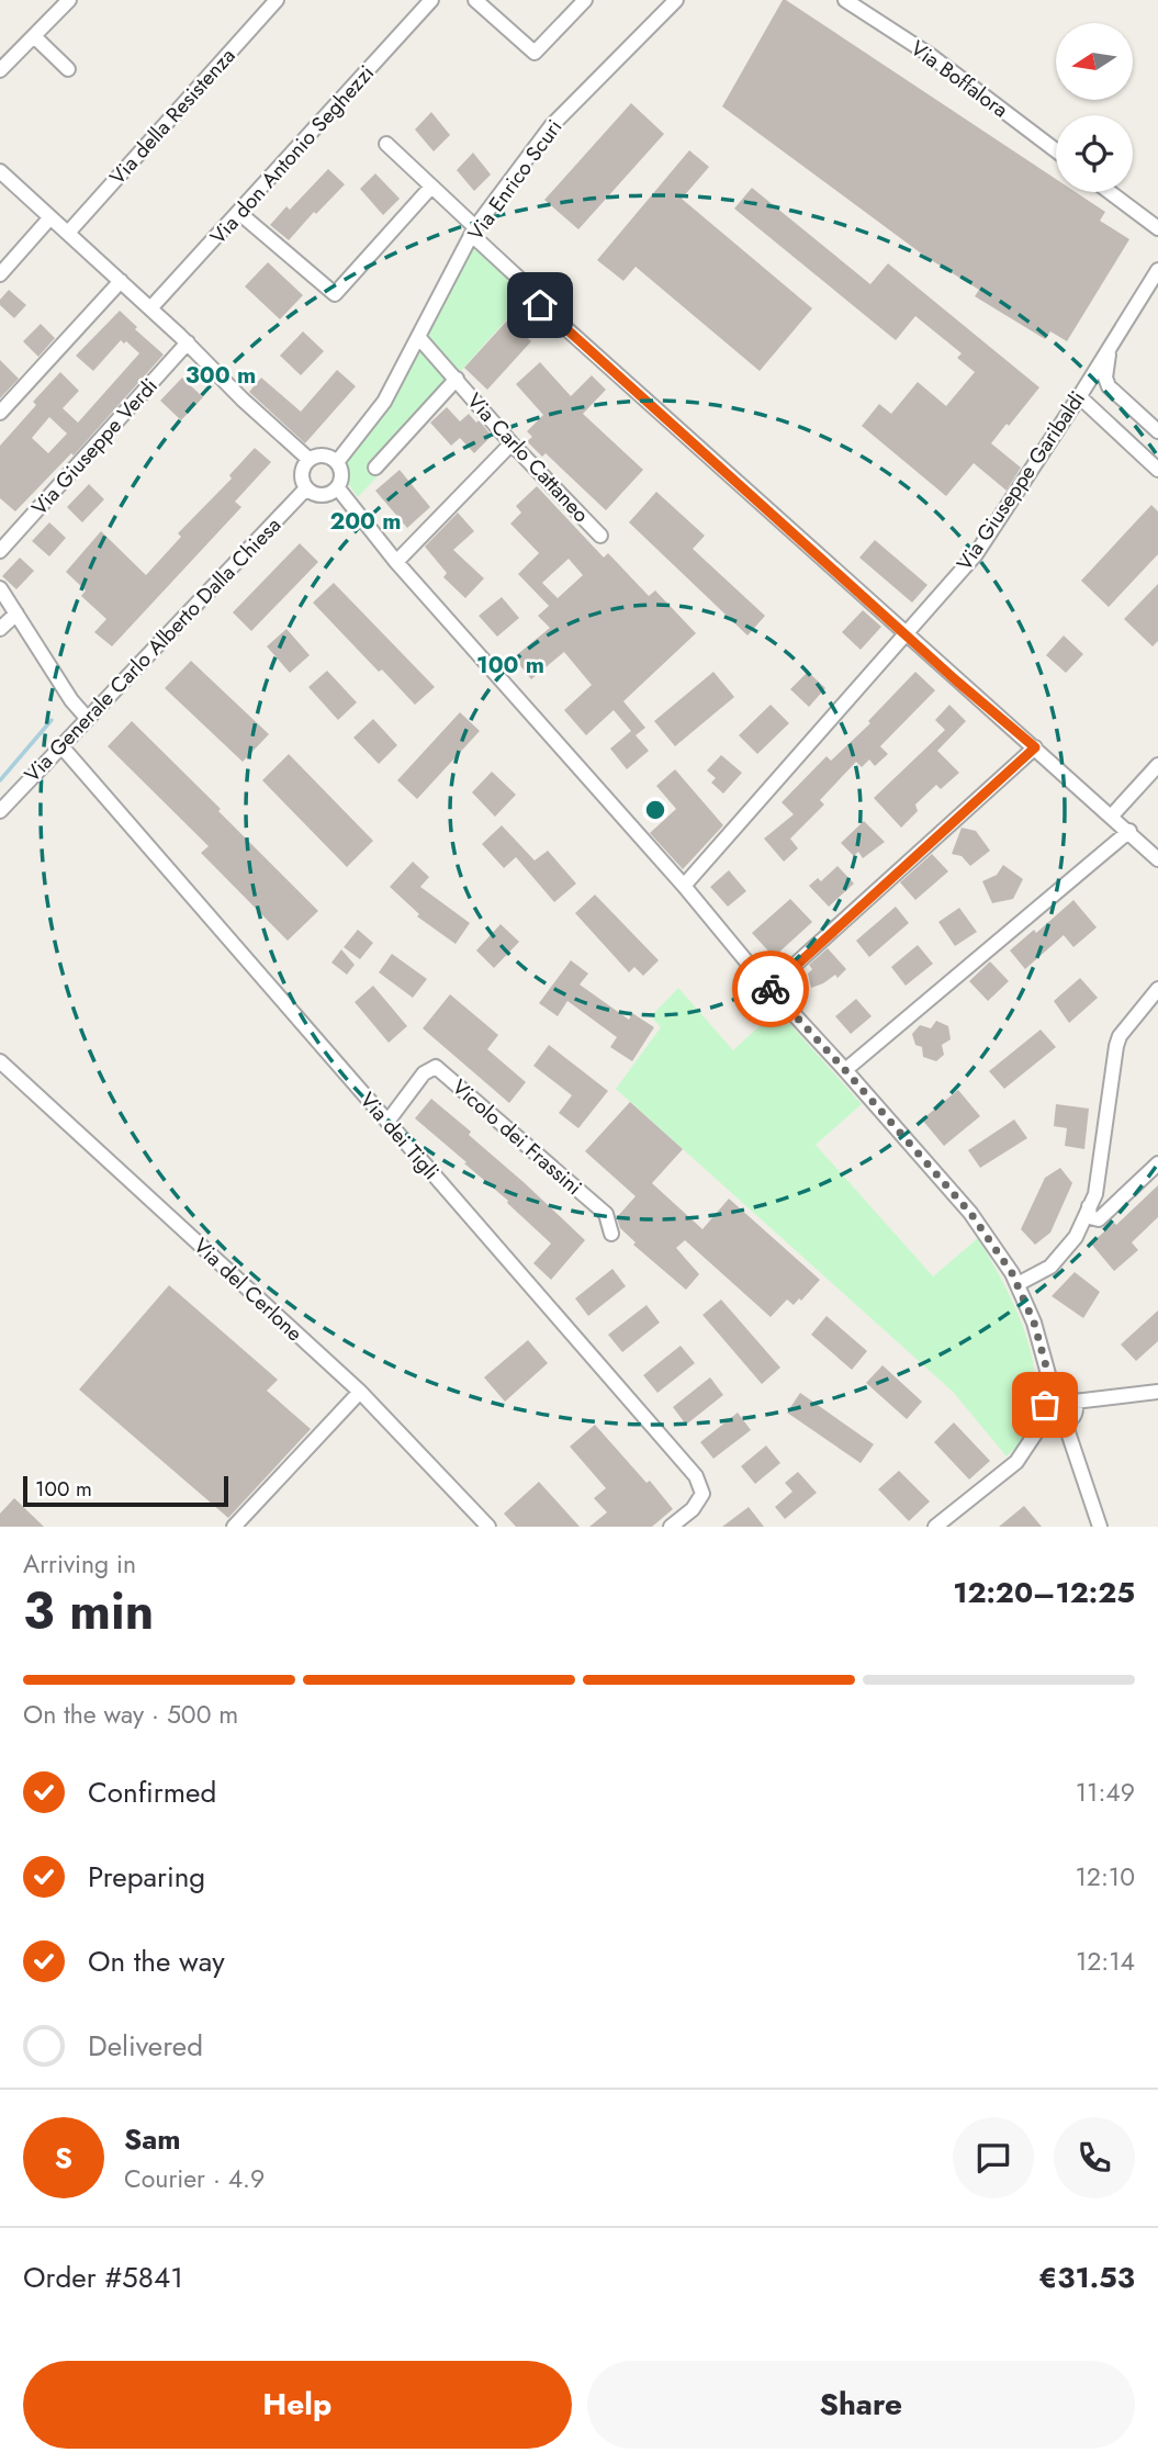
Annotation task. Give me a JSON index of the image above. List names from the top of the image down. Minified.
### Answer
{"streets":{"street":["Via Boffalora","Via della Resistenza","Via don Antonio Seghezzi","Via Enrico Scuri","Via Giuseppe Verdi","Via Carlo Cattaneo","Via Giuseppe Garibaldi","Via Generale Carlo Alberto Dalla Chiesa","Via dei Tigli","Vicolo dei Frassini","Via del Cerlone"]},"crossings":[["Via Enrico Scuri","Via Carlo Cattaneo"],["Via Enrico Scuri","Via Generale Carlo Alberto Dalla Chiesa"],["Via Generale Carlo Alberto Dalla Chiesa","Via dei Tigli"],["Via dei Tigli","Vicolo dei Frassini"]],"scale_bar":"100 m","north":"left","page":{"scale":"100 m","heading":["3 min","Arriving in","12:20–12:25"],"panel":["Sam","Courier · 4.9","Order #5841","€31.53"],"bar":"On the way · 500 m","list":[["Confirmed","11:49"],["Preparing","12:10"],["On the way","12:14"],"Delivered"],"round":"S","buttons":["Help","Share"]},"rings":["300 m","200 m","100 m"]}
